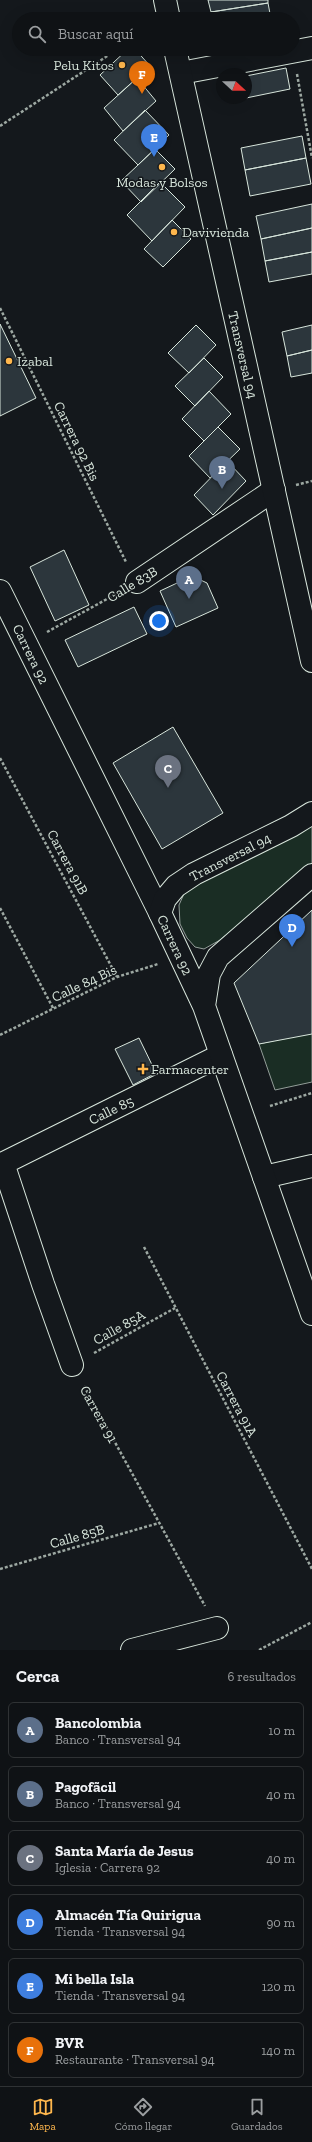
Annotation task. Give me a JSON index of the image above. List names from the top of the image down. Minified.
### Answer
{"streets":{"main road":["Transversal 94","Calle 83B","Carrera 92","Calle 85"],"path":["Carrera 92 Bis","Carrera 91B","Calle 84 Bis","Calle 85A","Carrera 91A","Carrera 91","Calle 85B"]},"crossings":[["Transversal 94","Calle 83B"],["Transversal 94","Carrera 92"],["Carrera 92 Bis","Calle 83B"],["Calle 83B","Carrera 92"],["Carrera 92","Calle 84 Bis"],["Carrera 92","Calle 85"],["Carrera 91B","Calle 84 Bis"],["Calle 85A","Carrera 91A"],["Calle 85A","Carrera 91"],["Carrera 91","Calle 85B"]],"places":{"other":["Pelu Kitos","Modas y Bolsos","Davivienda","Izabal"],"health":["Farmacenter"]},"north":"right","page":{"search":"Buscar aquí","pins":["F","E","B","A","C","D"],"heading":["Cerca","6 resultados"],"list":[{"mark":"A","name":"Bancolombia","note":"Banco · Transversal 94","value":"10 m"},{"mark":"B","name":"Pagofãcil","note":"Banco · Transversal 94","value":"40 m"},{"mark":"C","name":"Santa María de Jesus","note":"Iglesia · Carrera 92","value":"40 m"},{"mark":"D","name":"Almacén Tía Quirigua","note":"Tienda · Transversal 94","value":"90 m"},{"mark":"E","name":"Mi bella Isla","note":"Tienda · Transversal 94","value":"120 m"},{"mark":"F","name":"BVR","note":"Restaurante · Transversal 94","value":"140 m"}],"nav":["Mapa","Cómo llegar","Guardados"]}}
